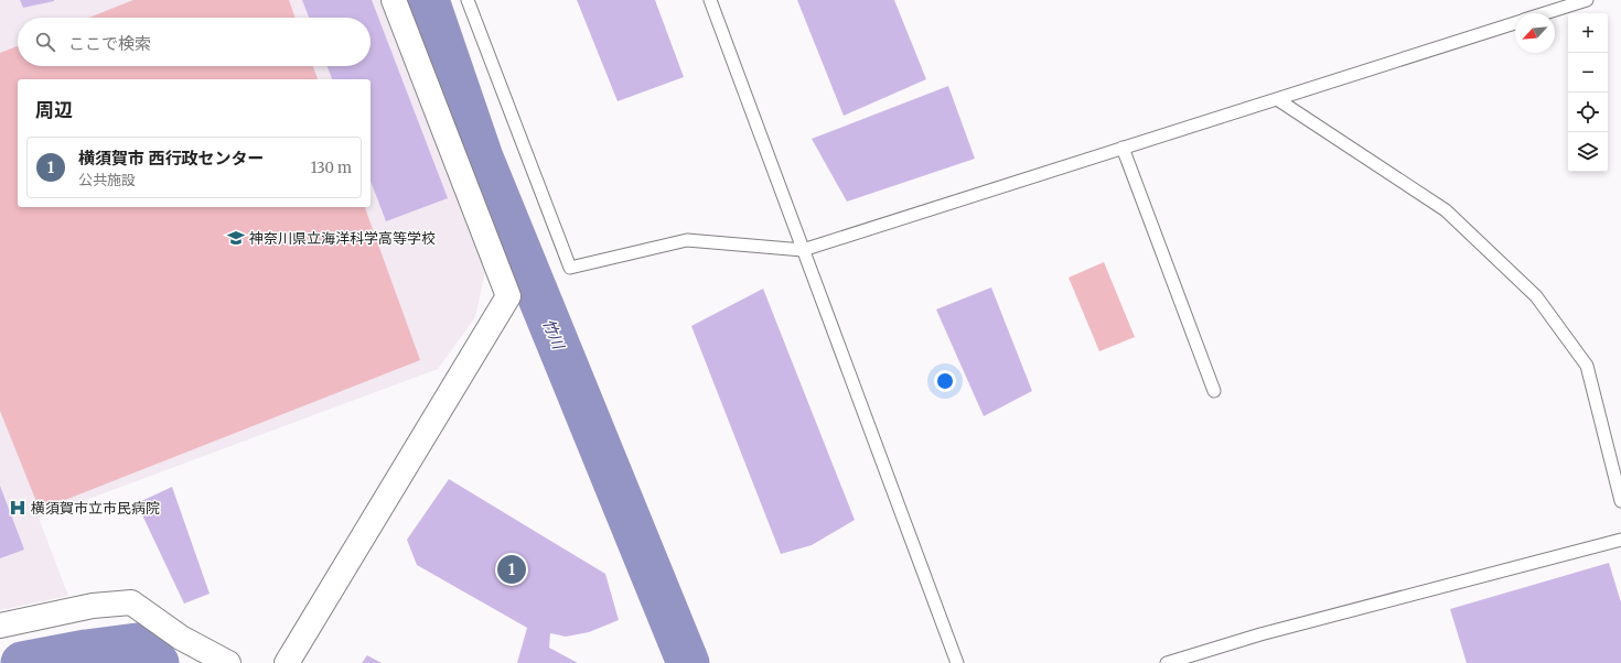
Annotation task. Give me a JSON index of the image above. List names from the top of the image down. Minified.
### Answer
{"water":["竹川"],"places":{"school or university":["神奈川県立海洋科学高等学校"],"hospital":["横須賀市立市民病院"]},"north":"bottom left","page":{"map_buttons":["+","−"],"search":"ここで検索","heading":"周辺","list":[{"mark":"1","name":"横須賀市 西行政センター","note":"公共施設","value":"130 m"}],"pins":"1"}}
